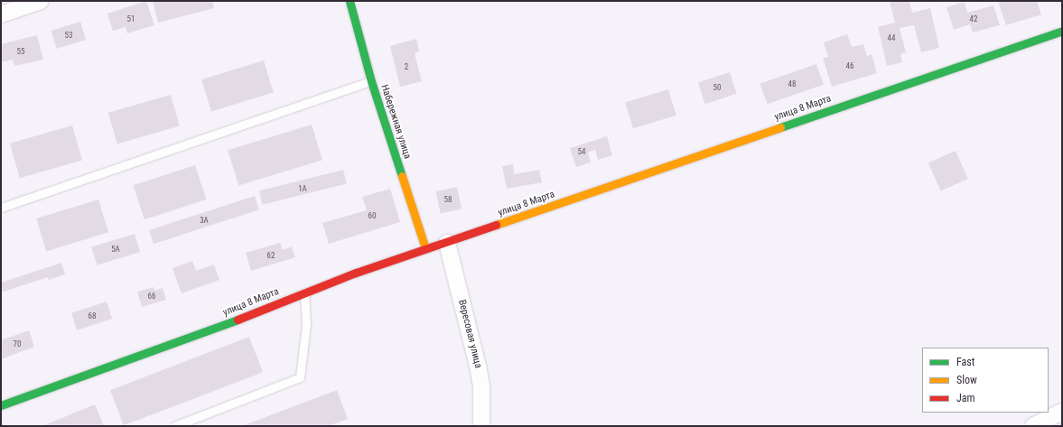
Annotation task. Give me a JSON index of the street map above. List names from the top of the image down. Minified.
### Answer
{"streets":{"main road":["улица 8 Марта","Набережная улица"],"street":["Вересовая улица"]},"crossings":[["улица 8 Марта","Набережная улица"],["улица 8 Марта","Вересовая улица"]],"house_numbers":["51","42","53","44","55","46","2","48","50","54","1А","58","60","3А","5А","62","66","68","70"],"legend":["Fast","Slow","Jam"]}
